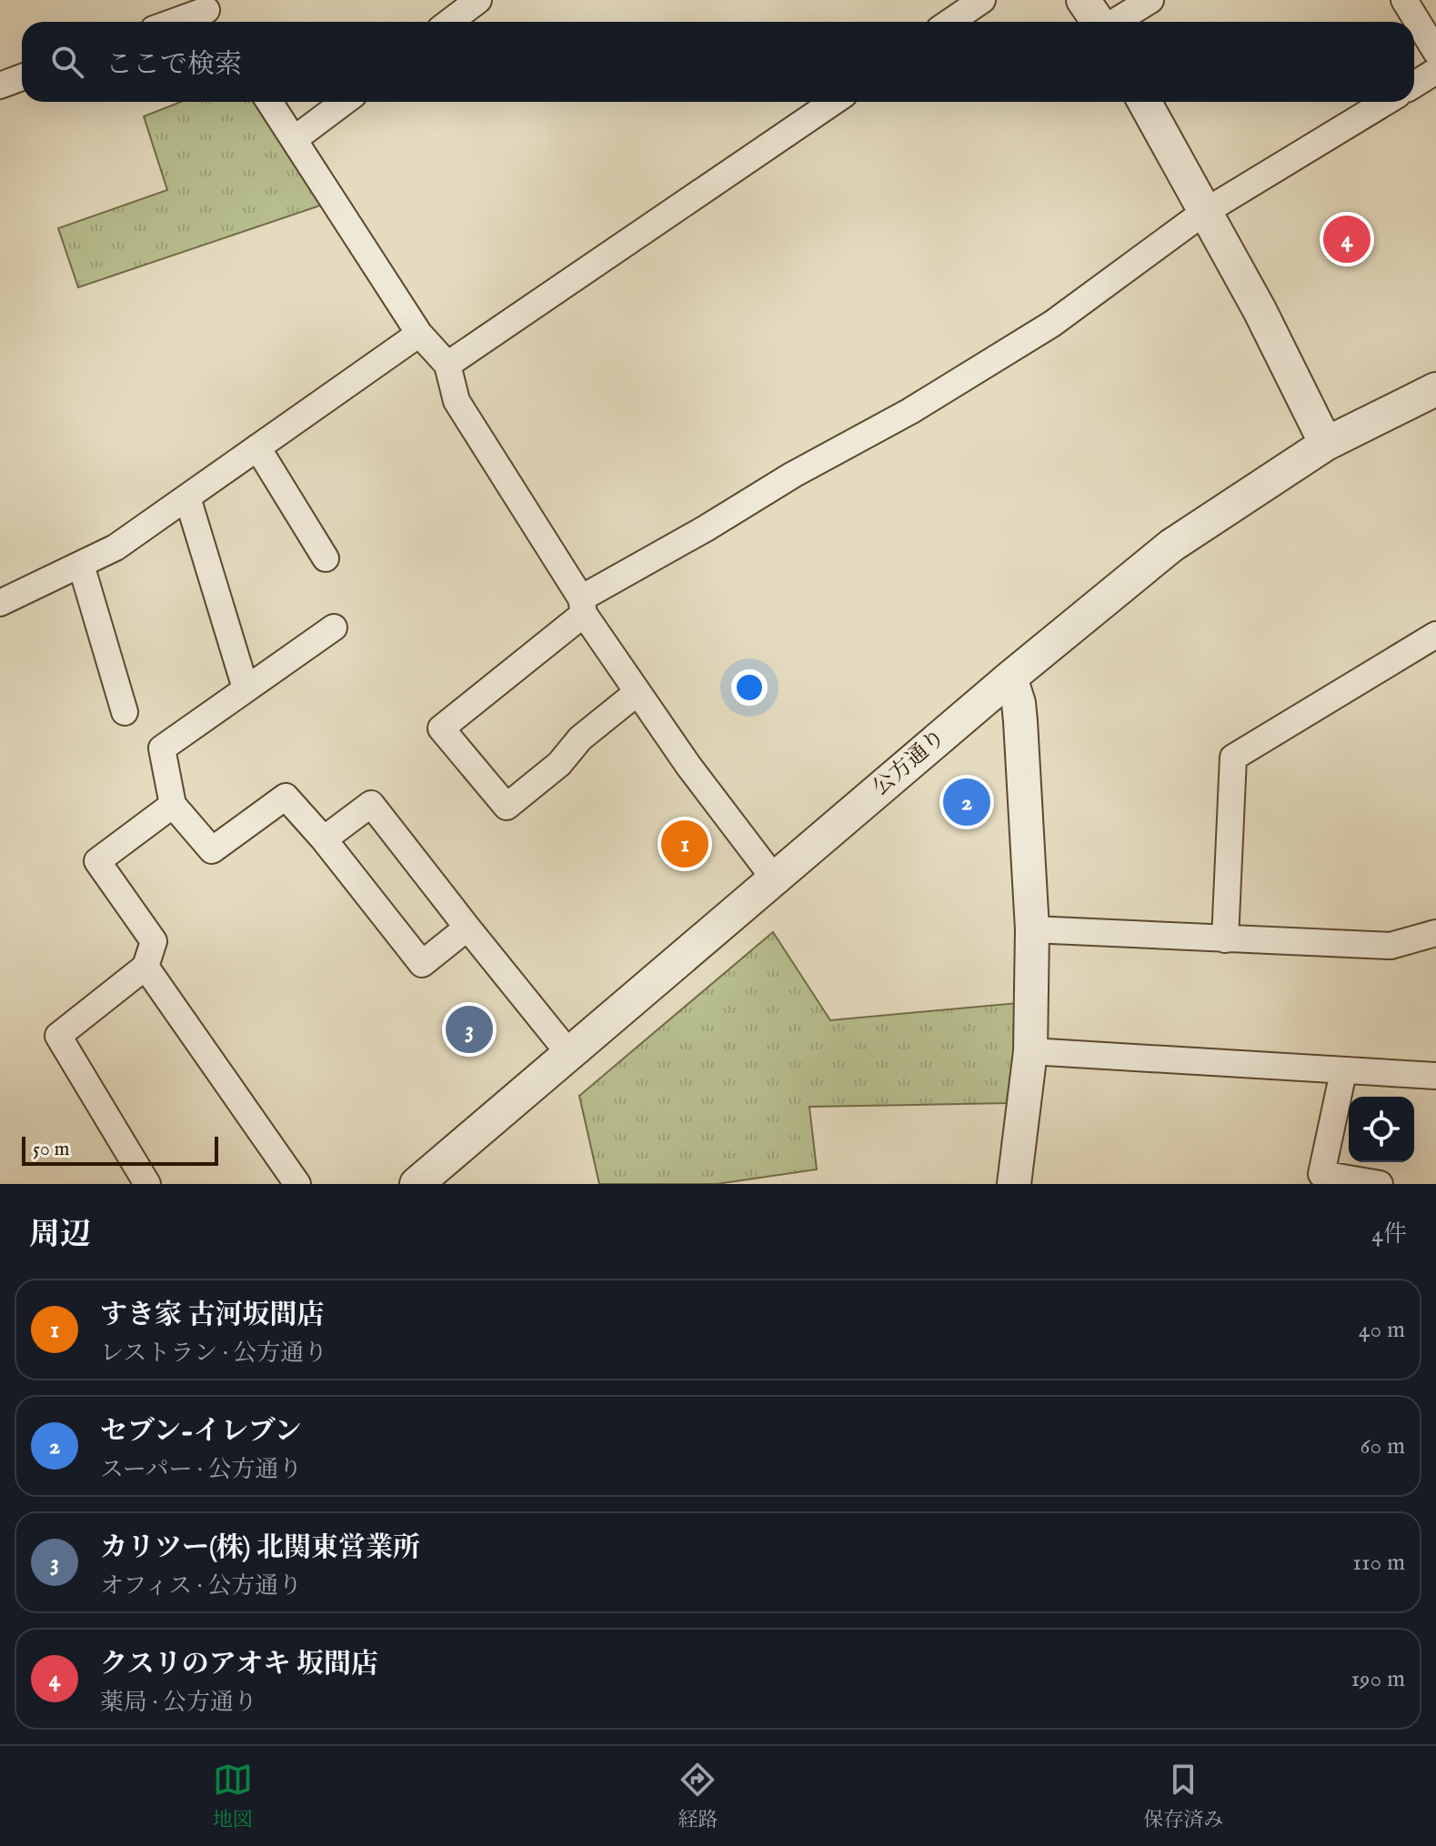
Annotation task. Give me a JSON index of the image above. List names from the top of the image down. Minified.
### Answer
{"streets":{"street":["公方通り"]},"scale_bar":"50 m","page":{"search":"ここで検索","pins":["4","2","1","3"],"scale":"50 m","heading":["周辺","4件"],"list":[{"mark":"1","name":"すき家 古河坂間店","note":"レストラン · 公方通り","value":"40 m"},{"mark":"2","name":"セブン-イレブン","note":"スーパー · 公方通り","value":"60 m"},{"mark":"3","name":"カリツー(株) 北関東営業所","note":"オフィス · 公方通り","value":"110 m"},{"mark":"4","name":"クスリのアオキ 坂間店","note":"薬局 · 公方通り","value":"190 m"}],"nav":["地図","経路","保存済み"]}}
